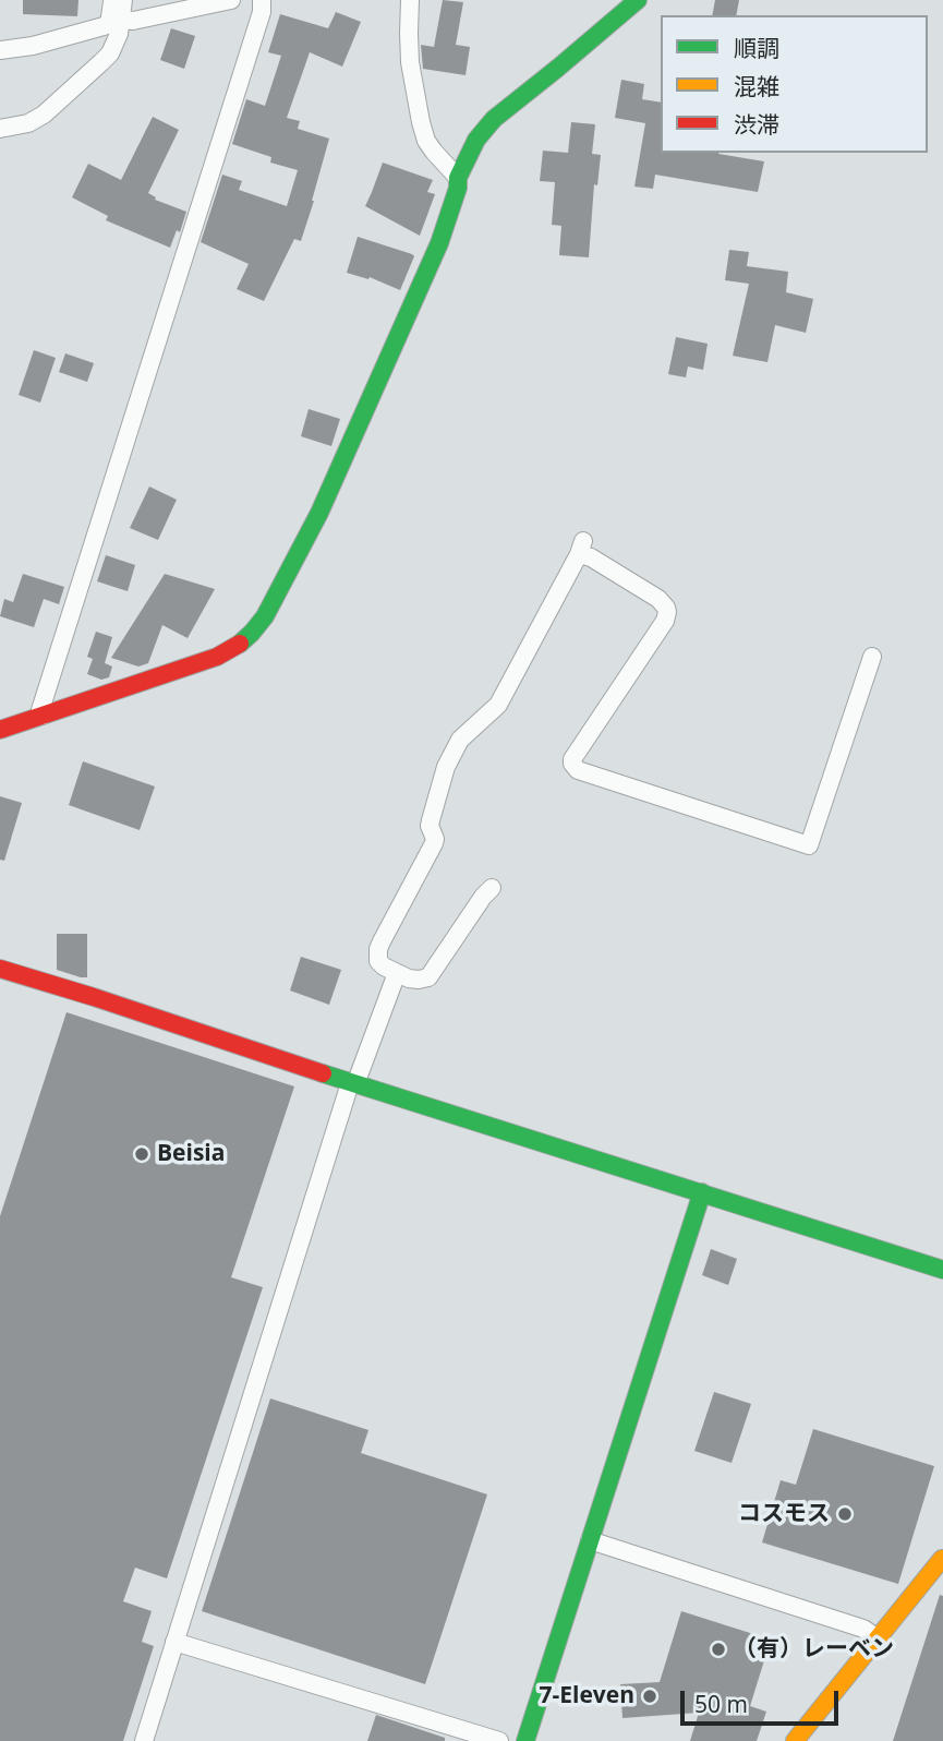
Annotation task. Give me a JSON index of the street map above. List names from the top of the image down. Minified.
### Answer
{"places":["Beisia","コスモス","（有）レーベン","7-Eleven"],"legend":["順調","混雑","渋滞"],"scale_bar":"50 m"}
